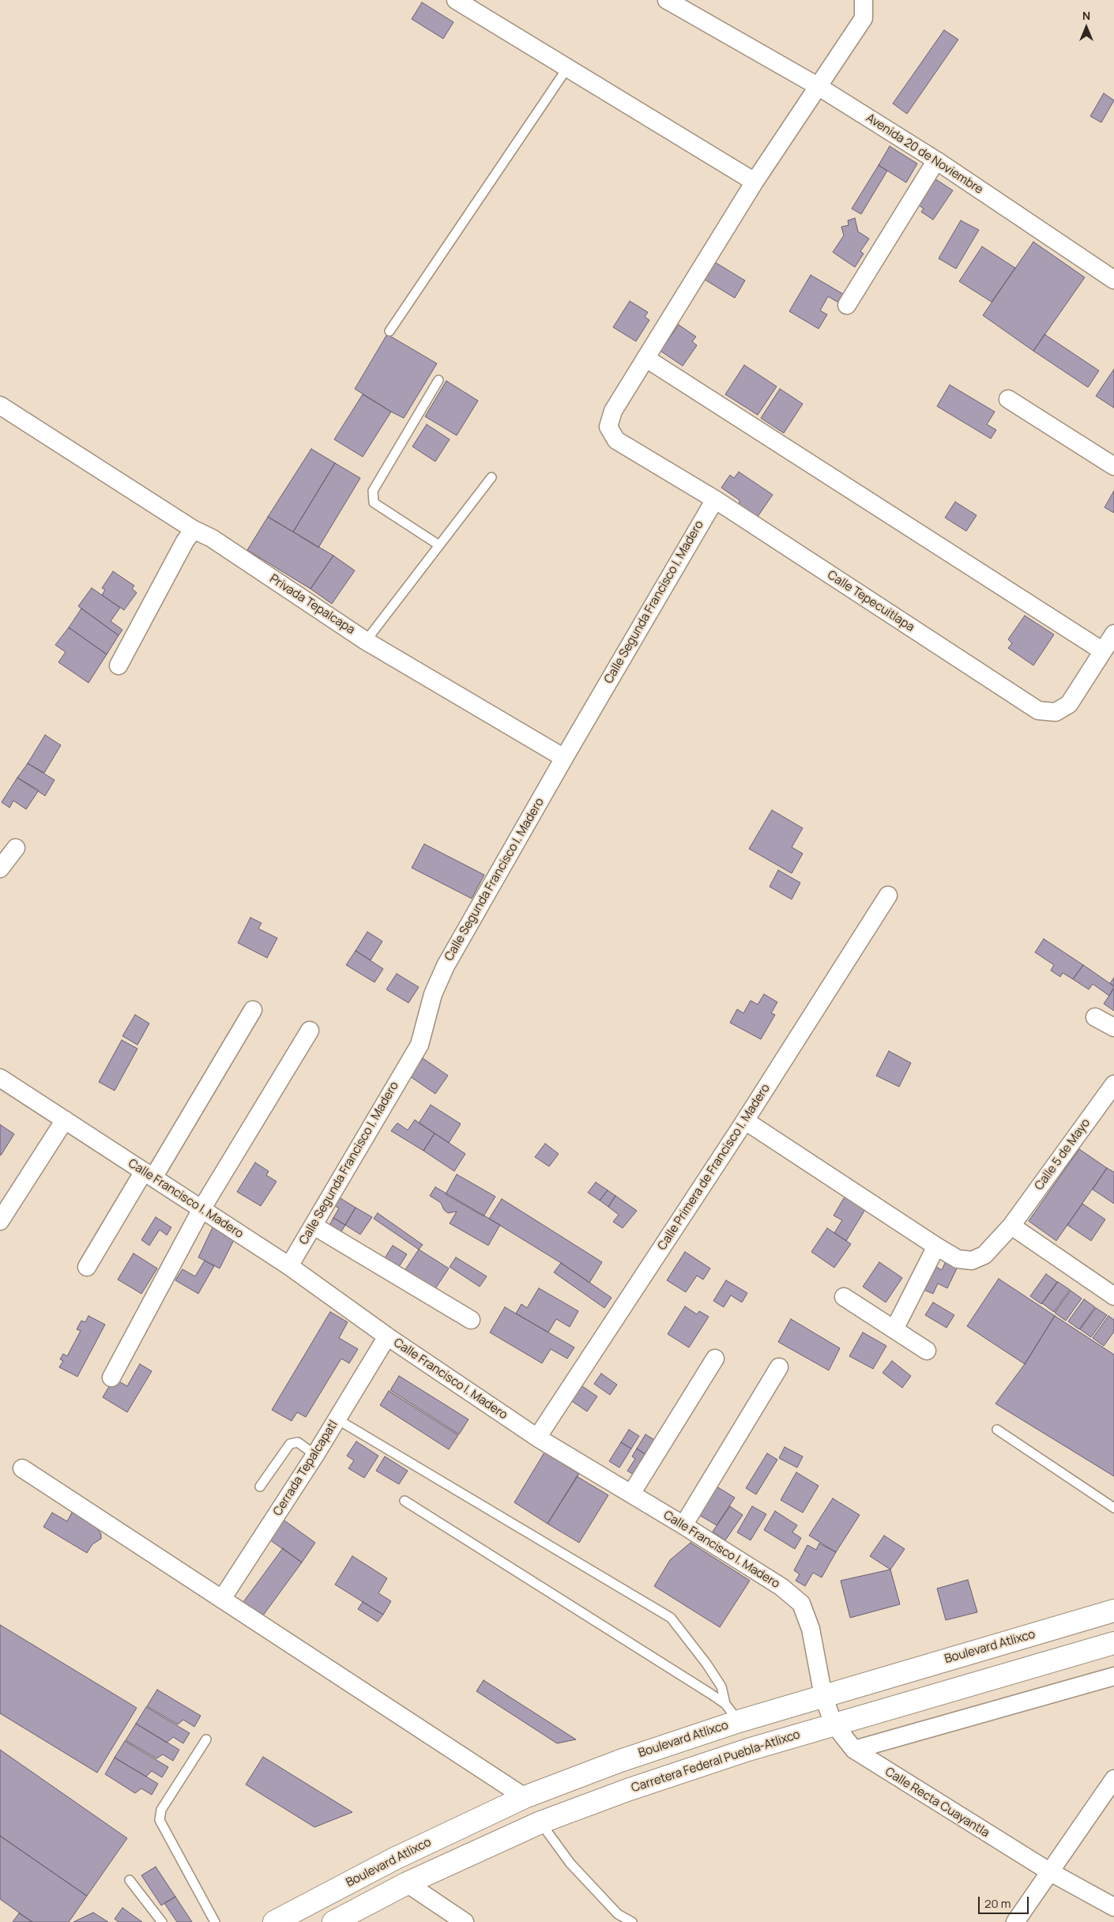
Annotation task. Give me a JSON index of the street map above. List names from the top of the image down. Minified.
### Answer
{"streets":{"main road":["Boulevard Atlixco","Carretera Federal Puebla-Atlixco"],"street":["Avenida 20 de Noviembre","Calle Tepecuitlapa","Calle Segunda Francisco I. Madero","Privada Tepalcapa","Calle 5 de Mayo","Calle Primera de Francisco I. Madero","Calle Francisco I. Madero","Cerrada Tepalcapatl","Calle Recta Cuayantla"]},"crossings":[["Calle Tepecuitlapa","Calle Segunda Francisco I. Madero"],["Calle Segunda Francisco I. Madero","Privada Tepalcapa"],["Calle Segunda Francisco I. Madero","Calle Francisco I. Madero"],["Calle 5 de Mayo","Calle Primera de Francisco I. Madero"],["Calle Primera de Francisco I. Madero","Calle Francisco I. Madero"],["Calle Francisco I. Madero","Cerrada Tepalcapatl"],["Calle Francisco I. Madero","Boulevard Atlixco"],["Calle Francisco I. Madero","Carretera Federal Puebla-Atlixco"],["Calle Francisco I. Madero","Calle Recta Cuayantla"],["Carretera Federal Puebla-Atlixco","Calle Recta Cuayantla"]],"scale_bar":"20 m","north":"top"}
